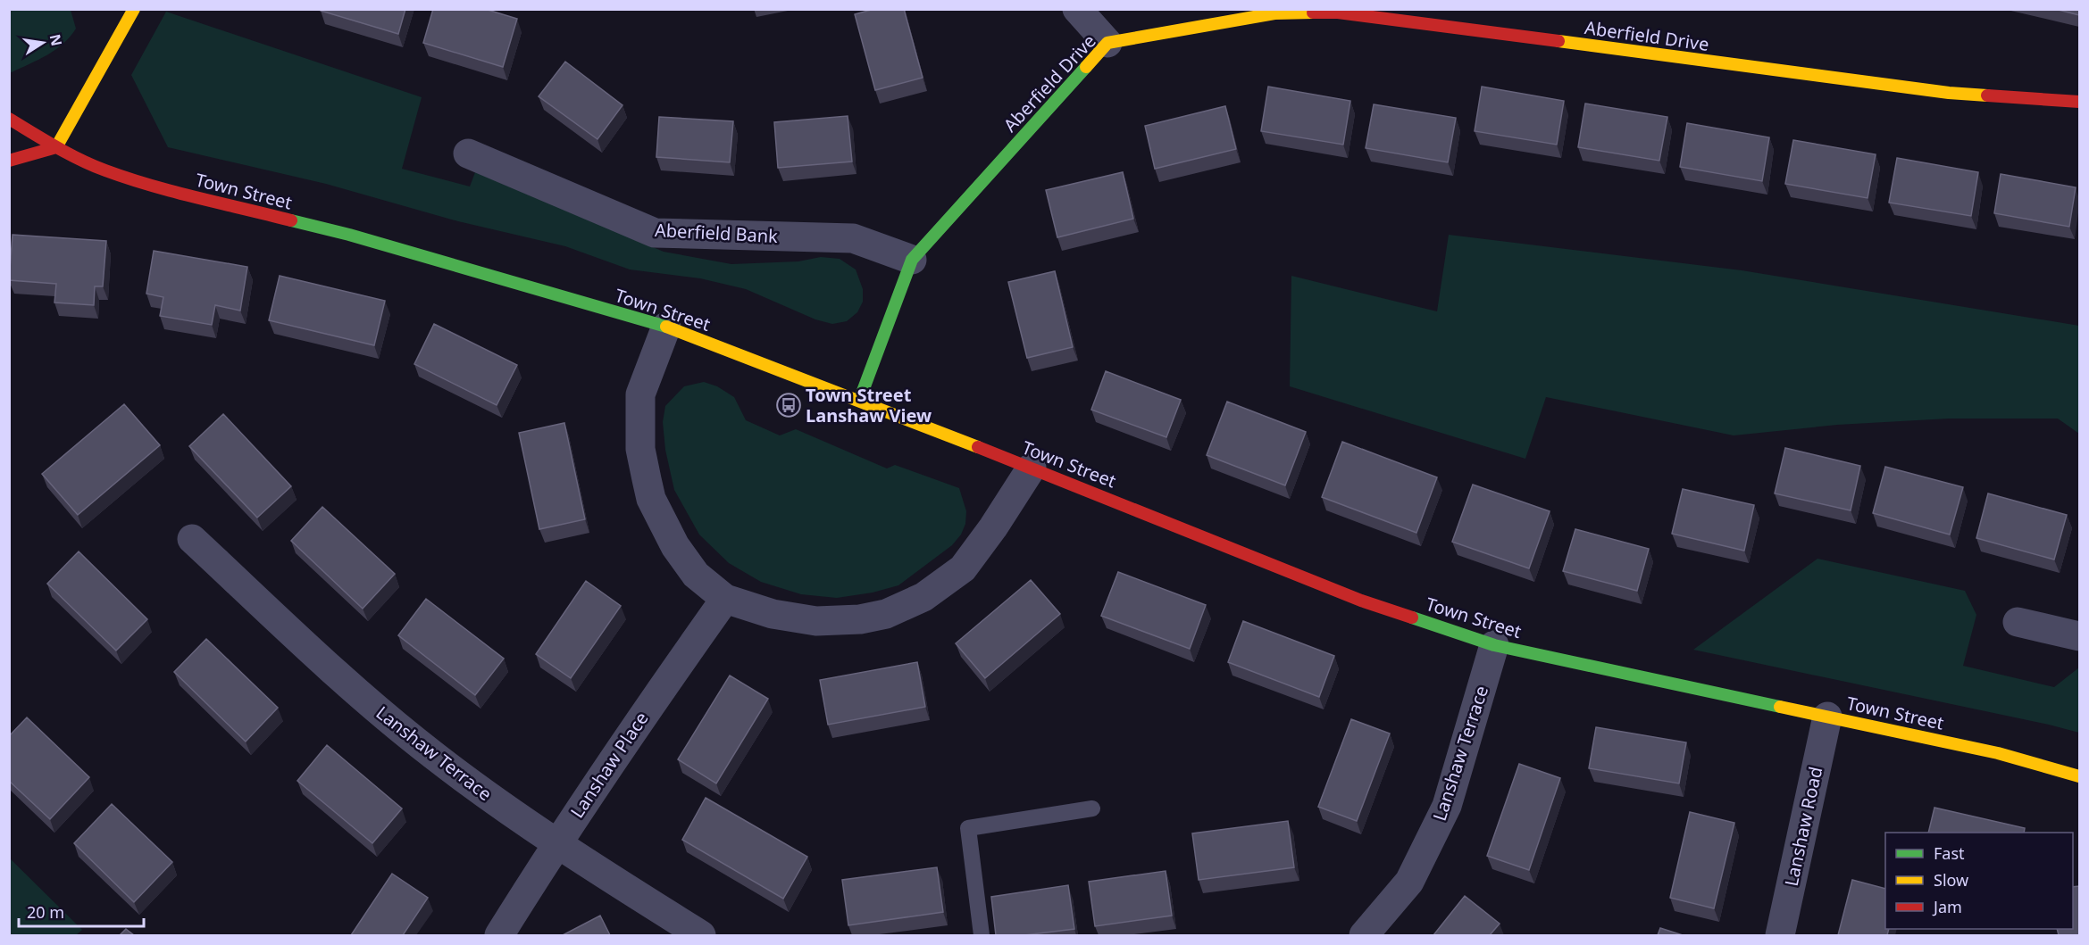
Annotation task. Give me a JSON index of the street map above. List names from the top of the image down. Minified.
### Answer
{"streets":{"street":["Aberfield Drive","Town Street","Aberfield Bank","Lanshaw Terrace","Lanshaw Place","Lanshaw Road"]},"crossings":[["Aberfield Drive","Town Street"],["Aberfield Drive","Aberfield Bank"],["Town Street","Lanshaw Terrace"],["Town Street","Lanshaw Road"],["Lanshaw Terrace","Lanshaw Place"]],"places":{"bus stop":["Town Street Lanshaw View"]},"legend":["Fast","Slow","Jam"],"scale_bar":"20 m","north":"right"}
